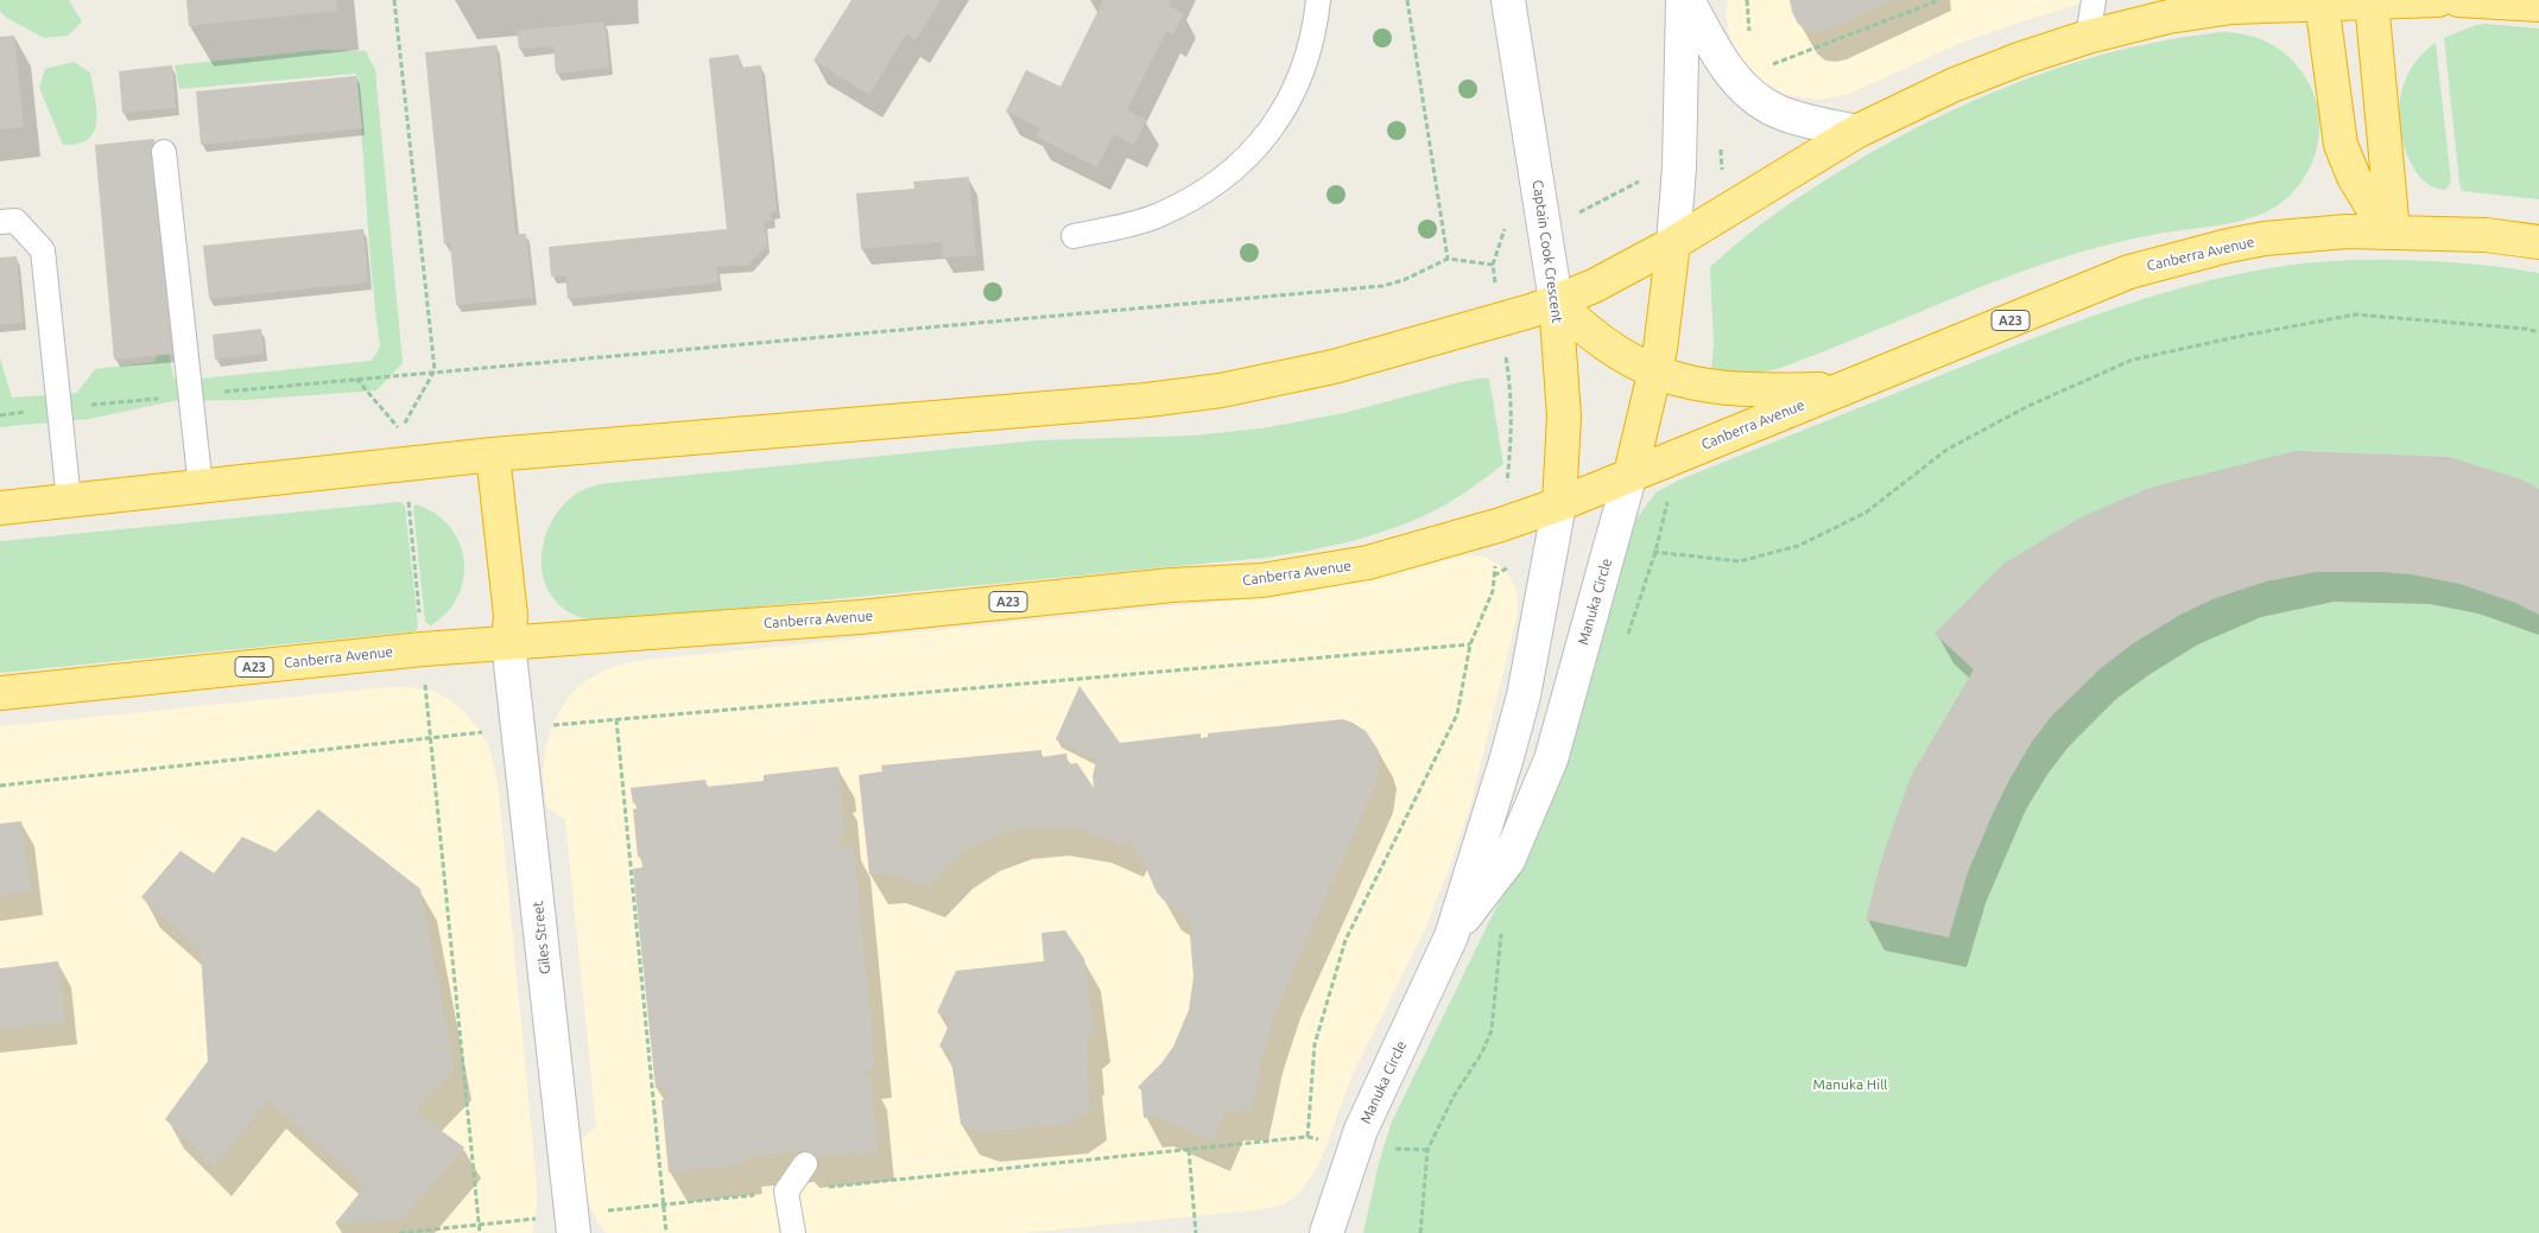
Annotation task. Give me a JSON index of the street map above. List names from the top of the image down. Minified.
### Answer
{"streets":{"highway":["Captain Cook Crescent","Canberra Avenue","A23","Manuka Circle"],"street":["Giles Street"]},"crossings":[["Captain Cook Crescent","Canberra Avenue"],["Captain Cook Crescent","Manuka Circle"],["Canberra Avenue","Manuka Circle"],["Canberra Avenue","Giles Street"]],"parks":["Manuka Hill"]}
